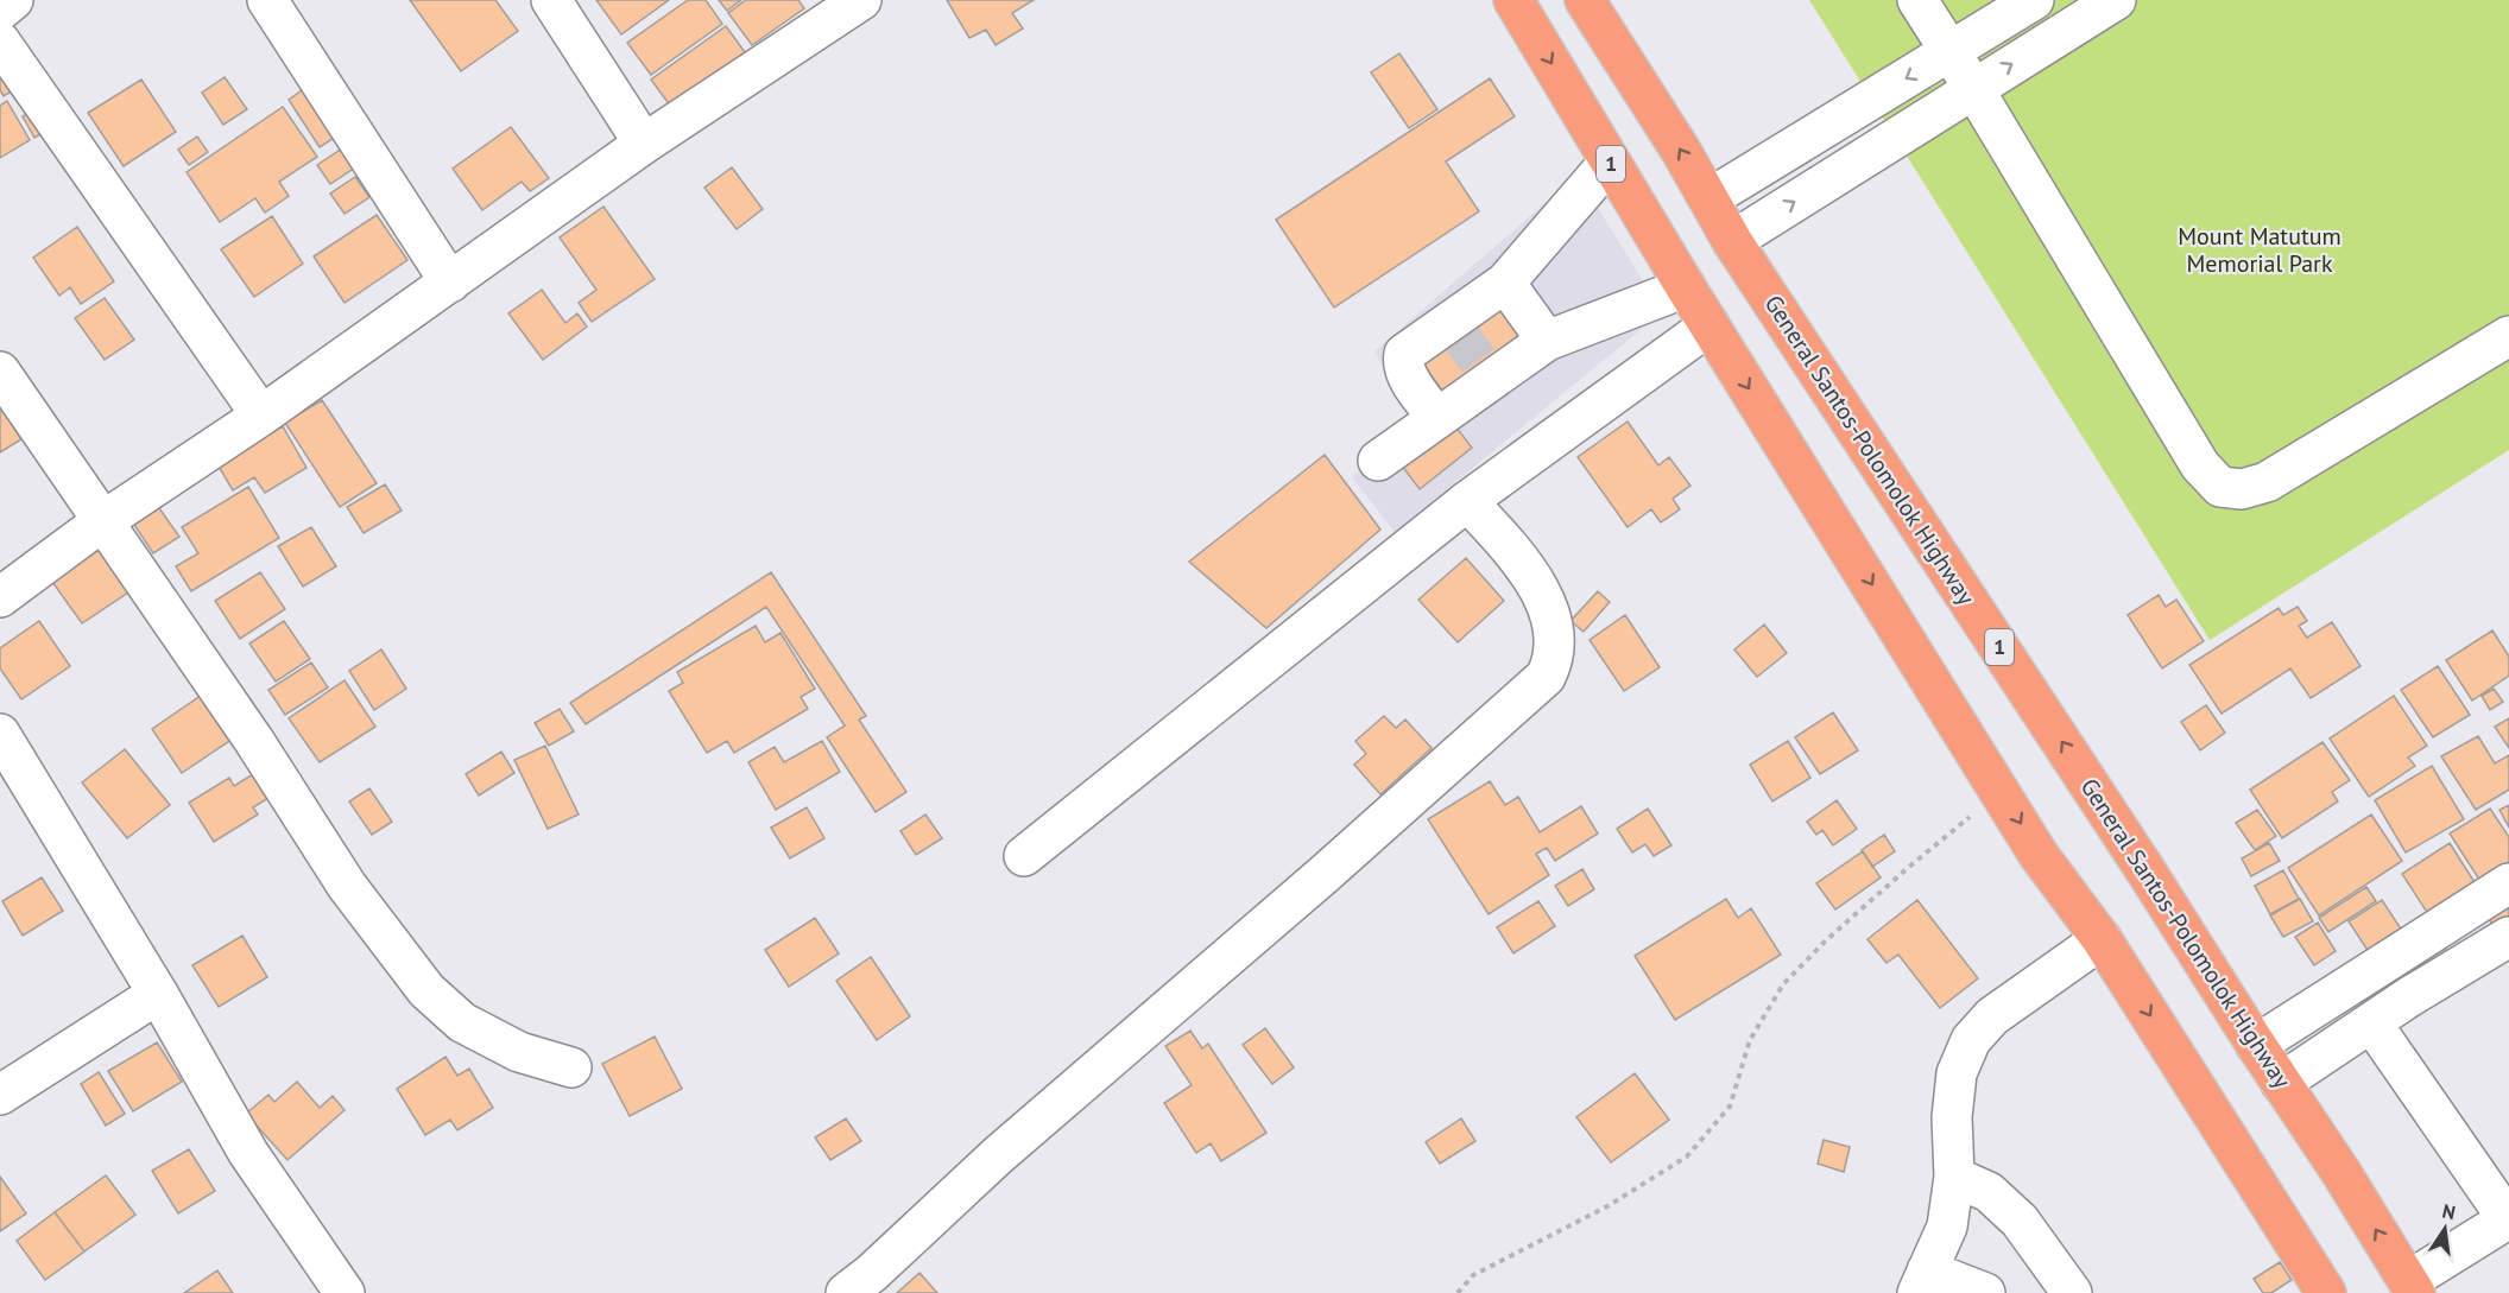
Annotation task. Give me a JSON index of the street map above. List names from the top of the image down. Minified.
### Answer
{"streets":{"highway":["1","General Santos-Polomolok Highway"]},"parks":["Mount Matutum Memorial Park"],"north":"top"}
